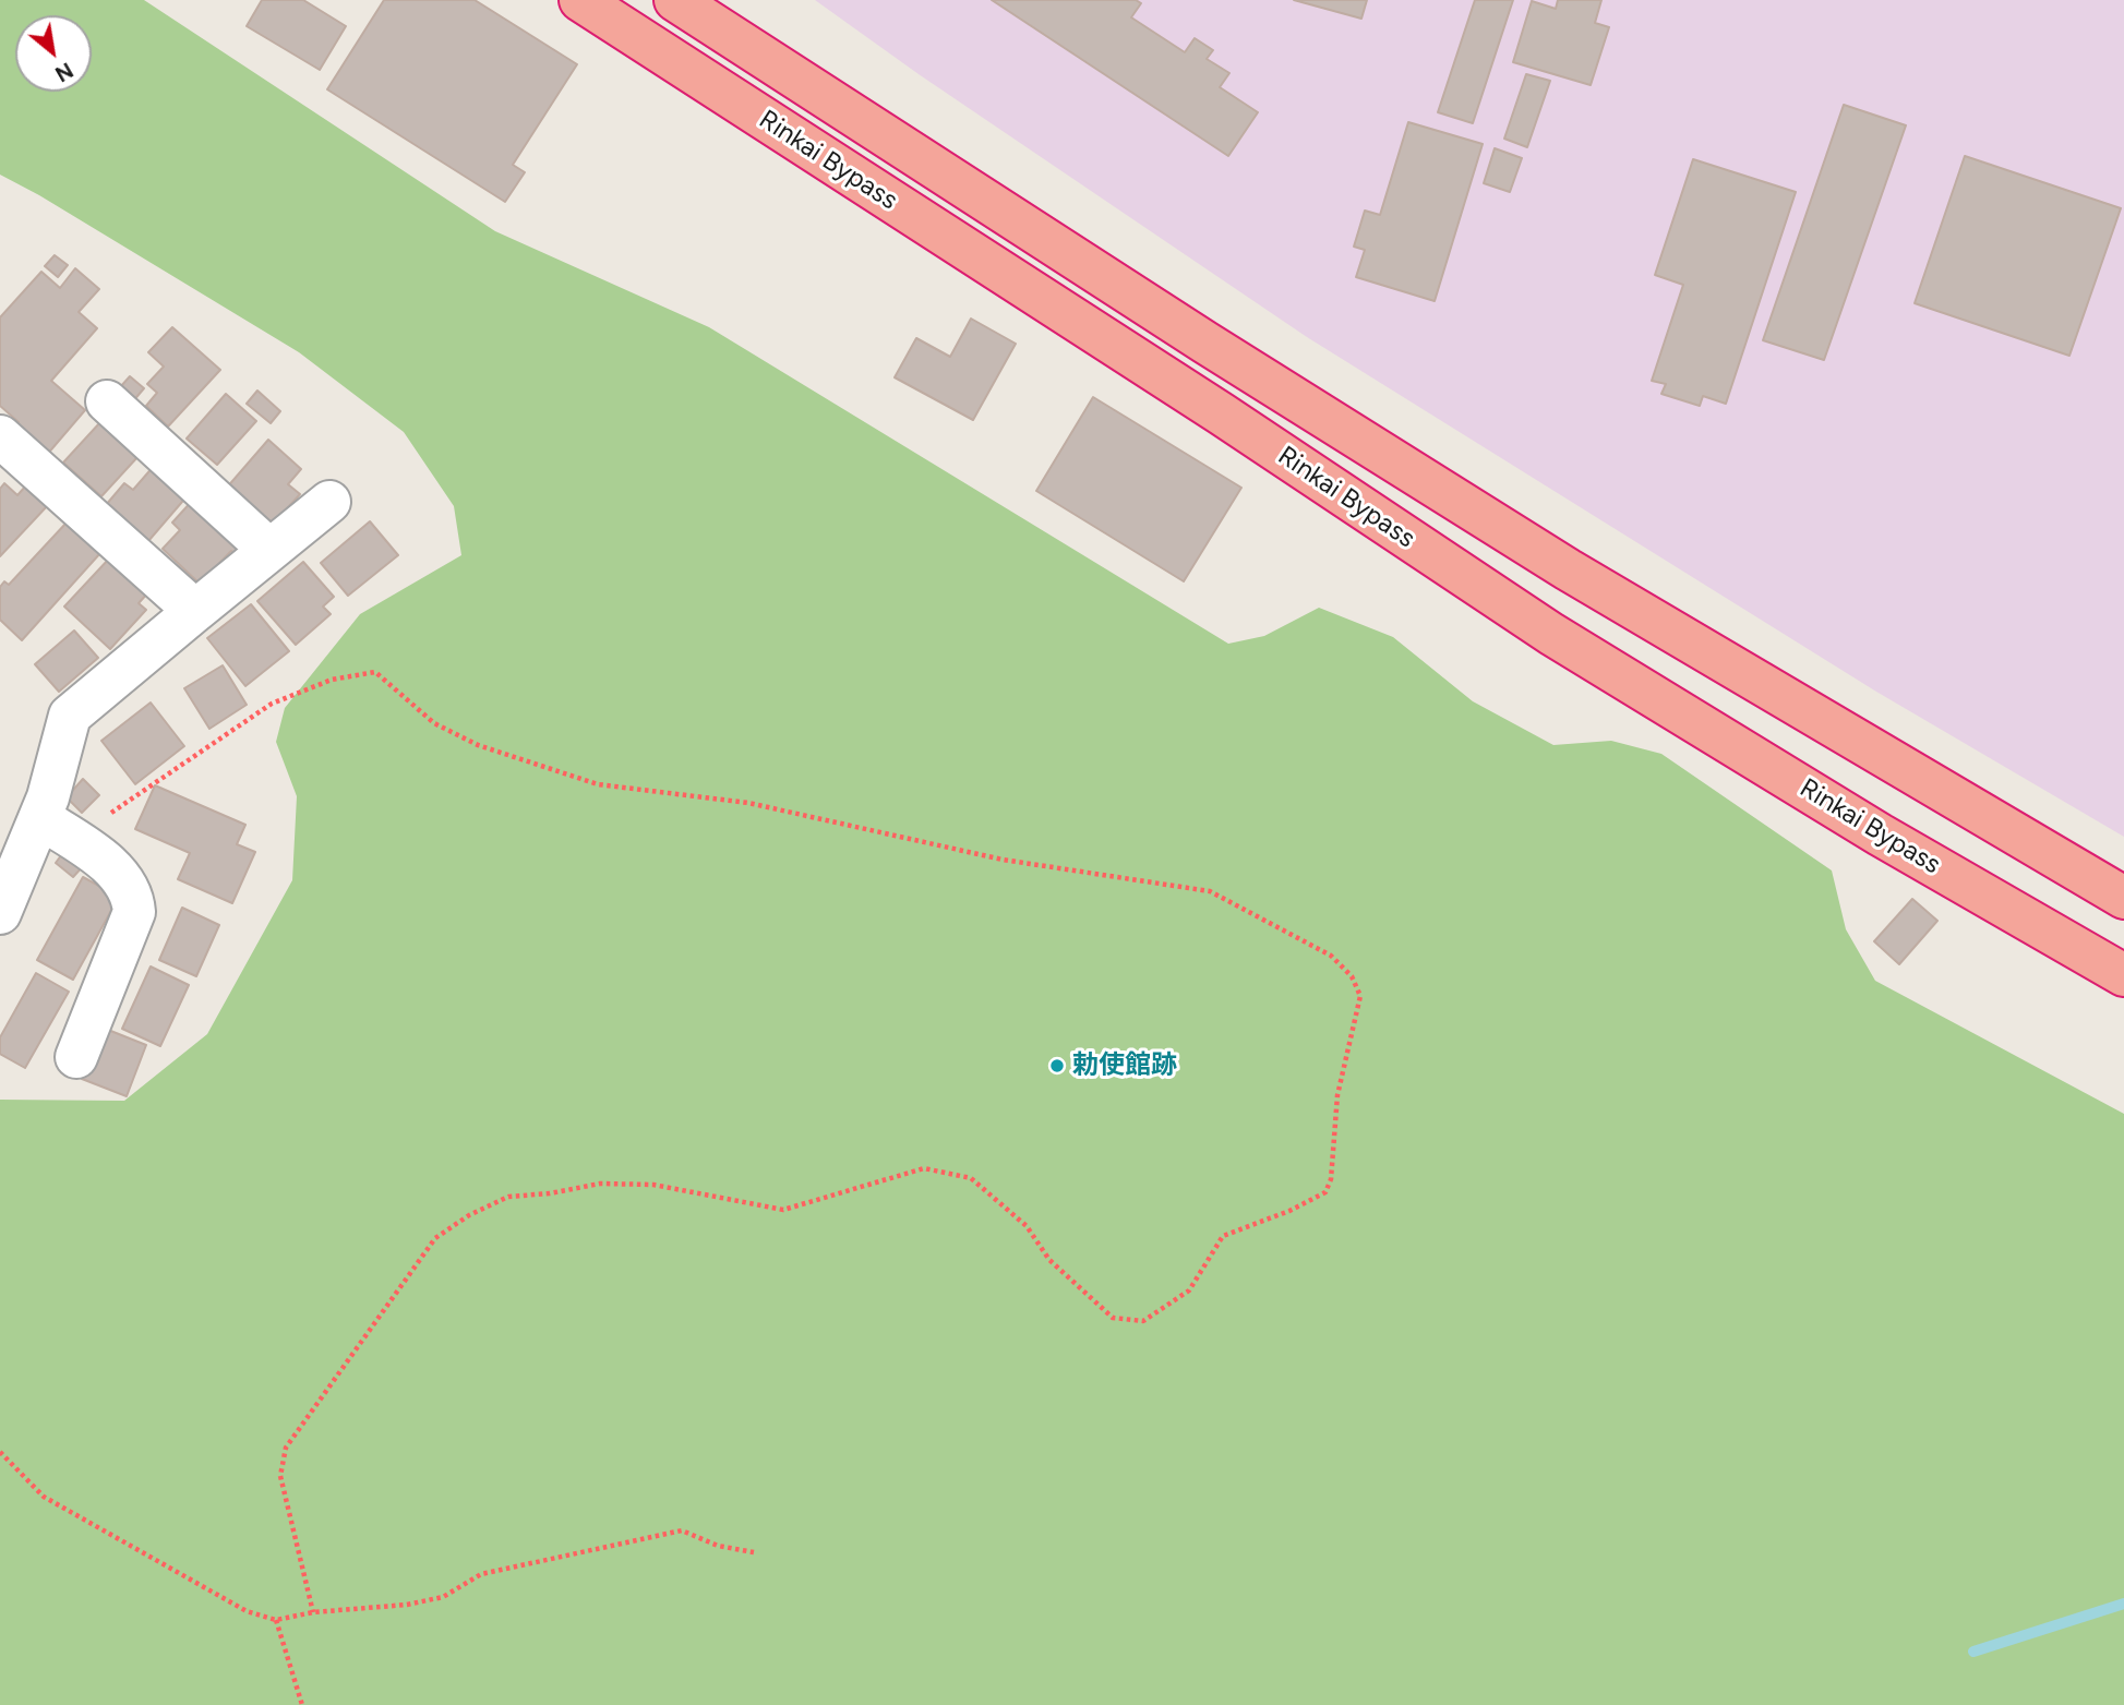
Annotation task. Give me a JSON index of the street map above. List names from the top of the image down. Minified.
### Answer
{"streets":{"highway":["Rinkai Bypass"]},"places":["勅使館跡"],"north":"bottom right"}
